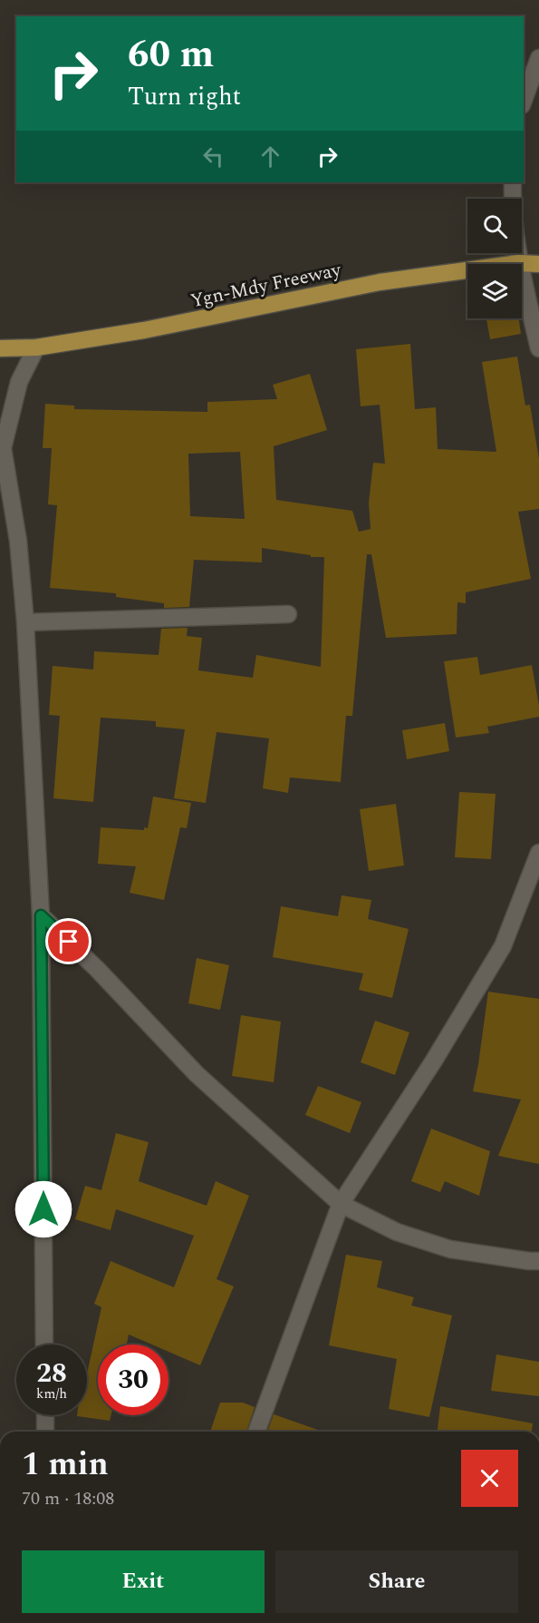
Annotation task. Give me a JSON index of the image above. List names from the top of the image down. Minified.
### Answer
{"streets":{"main road":["Ygn-Mdy Freeway"]},"page":{"turn":["60 m","Turn right"],"speed":"28 km/h","limit":"30","heading":["1 min","70 m · 18:08"],"buttons":["Exit","Share"]}}
